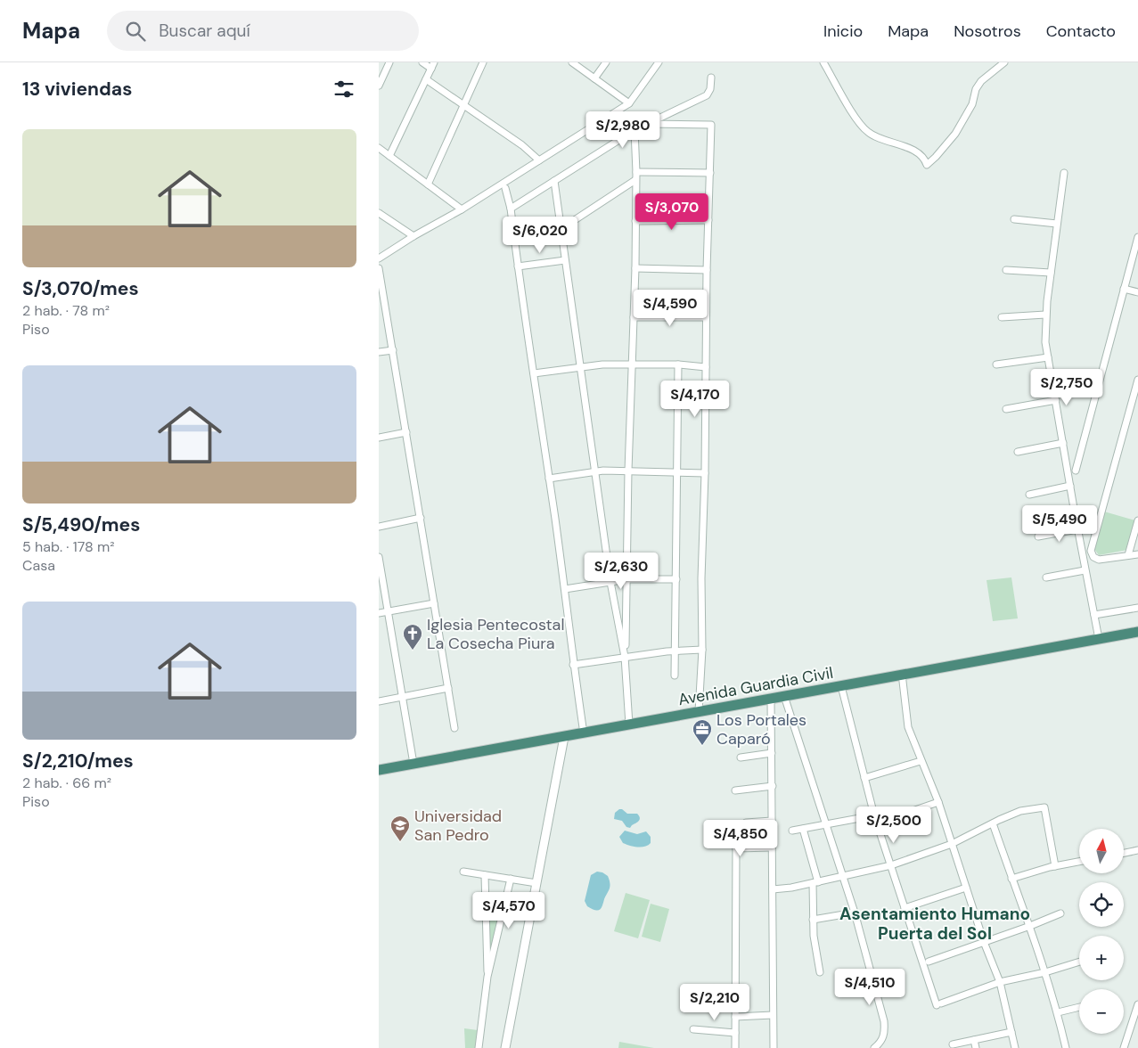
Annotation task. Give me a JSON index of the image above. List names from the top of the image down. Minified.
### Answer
{"streets":{"highway":["Avenida Guardia Civil"]},"districts":["Asentamiento Humano Puerta del Sol"],"places":{"church":["Iglesia Pentecostal La Cosecha Piura"],"office":["Los Portales Caparó"],"school or university":["Universidad San Pedro"]},"north":"top","page":{"header":"Mapa","search":"Buscar aquí","nav":["Inicio","Mapa","Nosotros","Contacto"],"heading":"13 viviendas","price":["S/2,980","S/3,070","S/6,020","S/4,590","S/2,750","S/4,170","S/5,490","S/2,630","S/2,500","S/4,850","S/4,570","S/4,510","S/2,210"],"list":[{"name":"S/3,070/mes","note":"2 hab. · 78 m² · Piso"},{"name":"S/5,490/mes","note":"5 hab. · 178 m² · Casa"},{"name":"S/2,210/mes","note":"2 hab. · 66 m² · Piso"}],"map_buttons":["+","−"]}}
